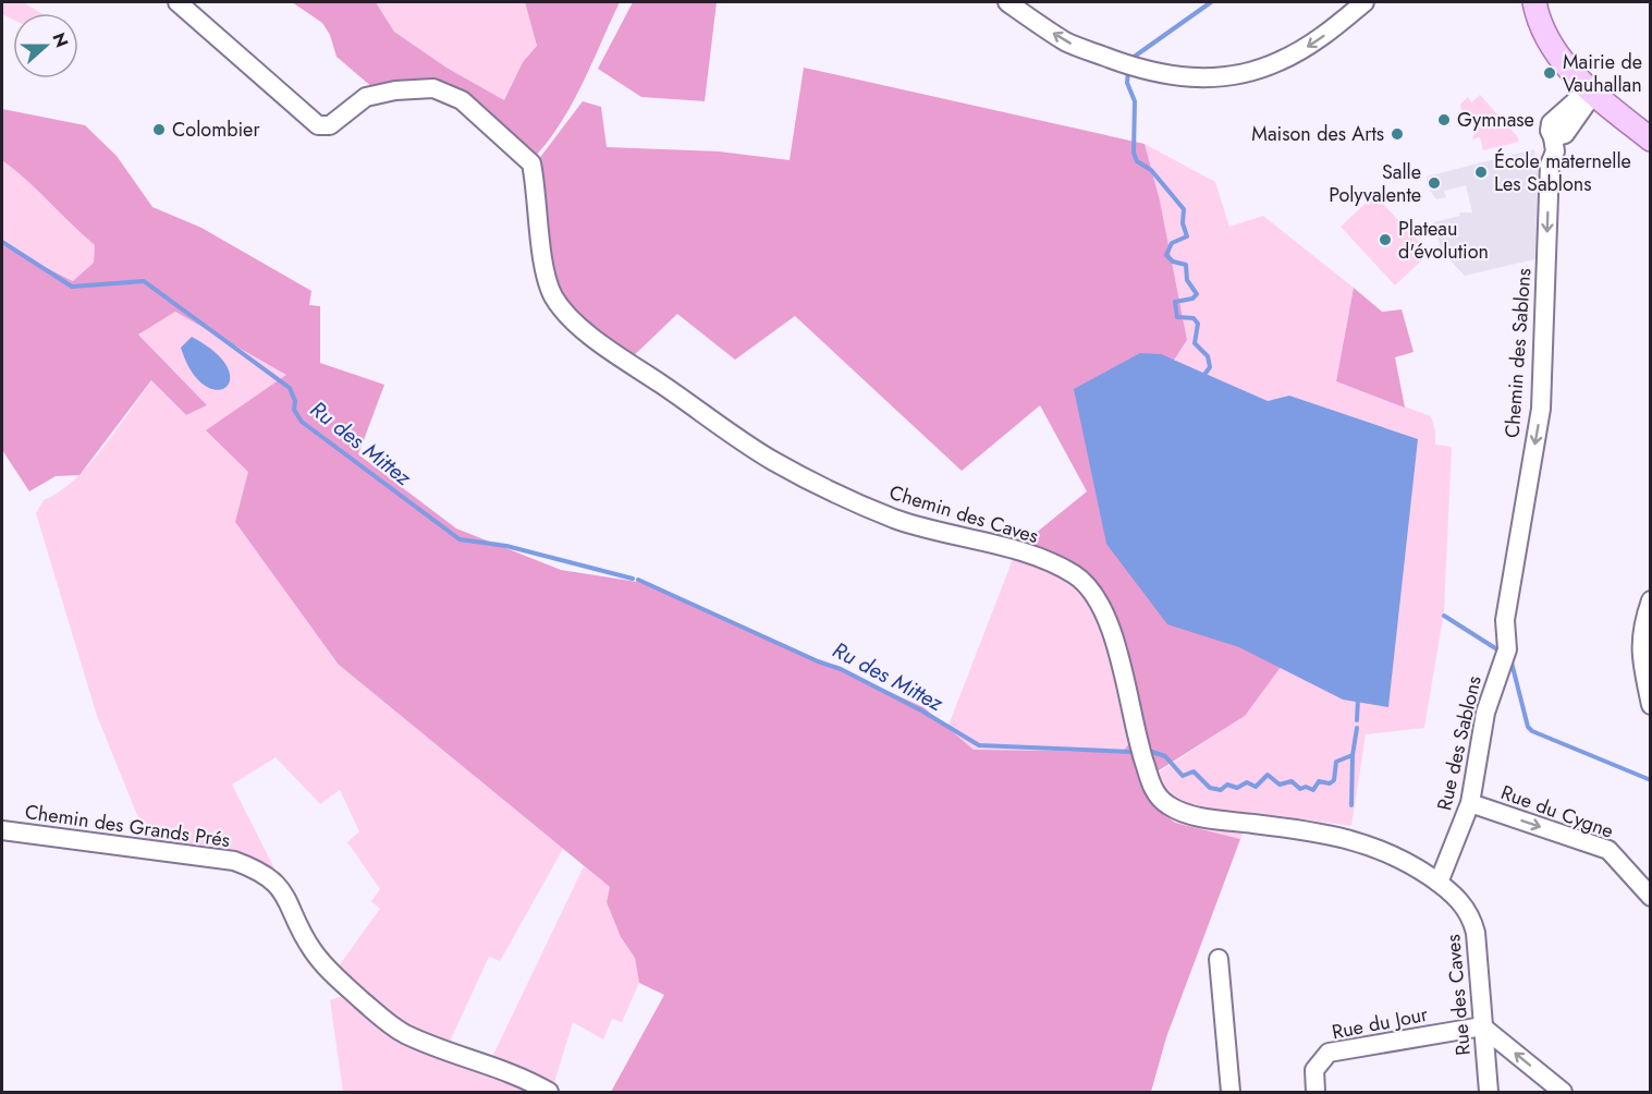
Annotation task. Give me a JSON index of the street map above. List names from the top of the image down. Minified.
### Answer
{"streets":{"street":["Chemin des Sablons","Chemin des Caves","Rue des Sablons","Rue du Cygne","Chemin des Grands Prés","Rue des Caves","Rue du Jour"]},"crossings":[["Chemin des Sablons","Rue des Sablons"],["Chemin des Caves","Rue des Caves"],["Rue des Sablons","Rue du Cygne"],["Rue des Sablons","Rue des Caves"],["Rue des Caves","Rue du Jour"]],"one_way":["Chemin des Sablons","Rue du Cygne"],"water":["Ru des Mittez"],"places":["Mairie de Vauhallan","Gymnase","Colombier","Maison des Arts","École maternelle Les Sablons","Salle Polyvalente","Plateau d'évolution"],"north":"right"}
